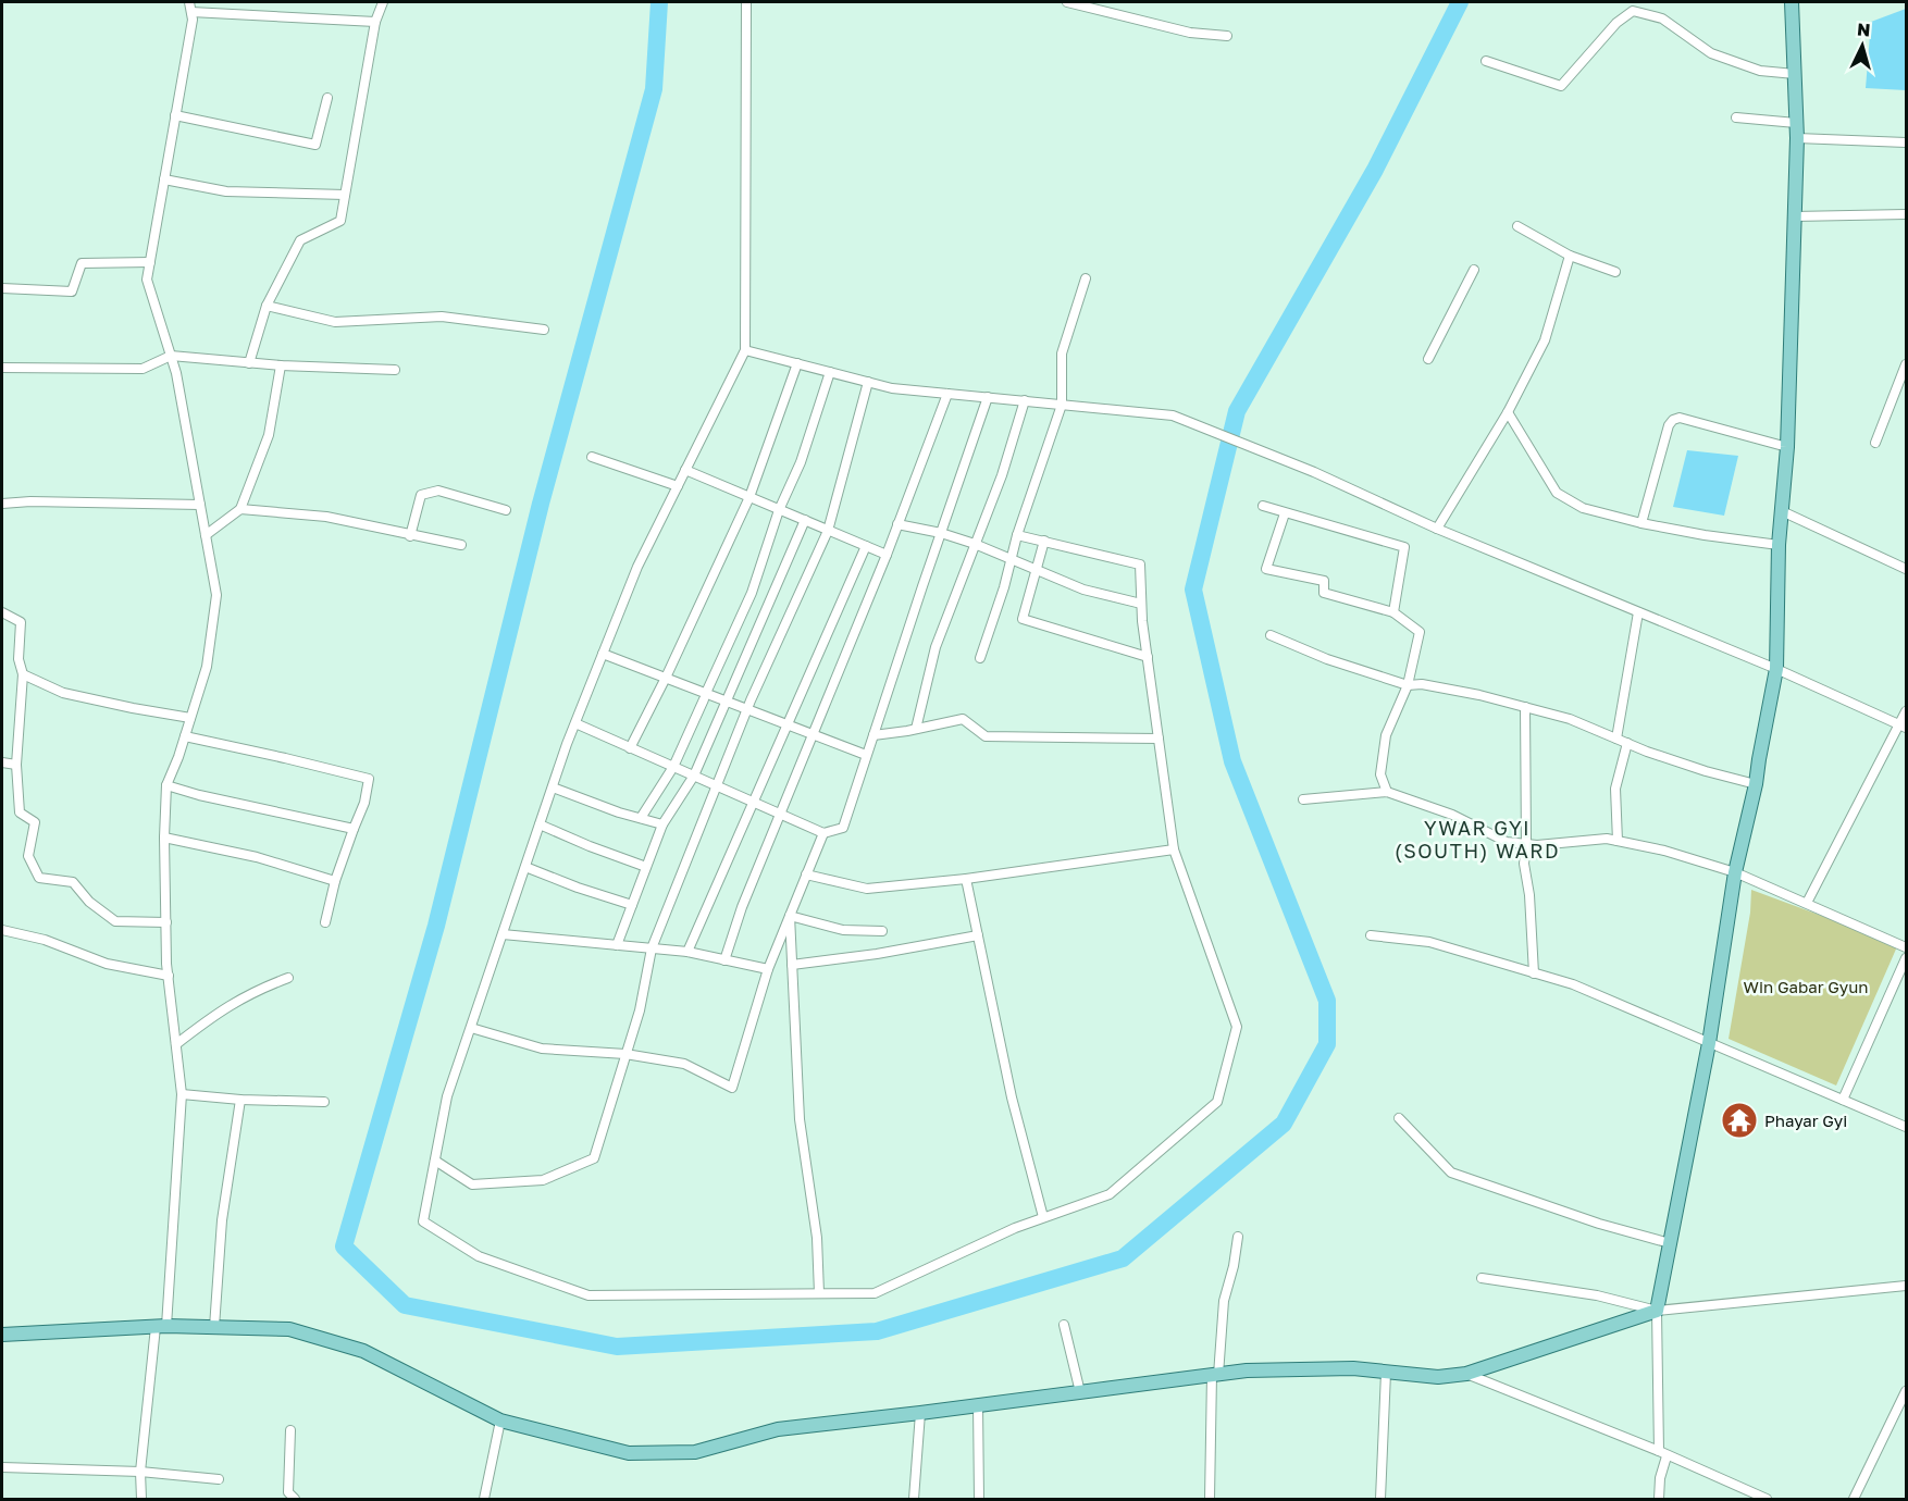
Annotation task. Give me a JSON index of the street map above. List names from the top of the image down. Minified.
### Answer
{"districts":["YWAR GYI (SOUTH) WARD"],"parks":["Win Gabar Gyun"],"places":{"temple":["Phayar Gyi"]},"north":"top"}
